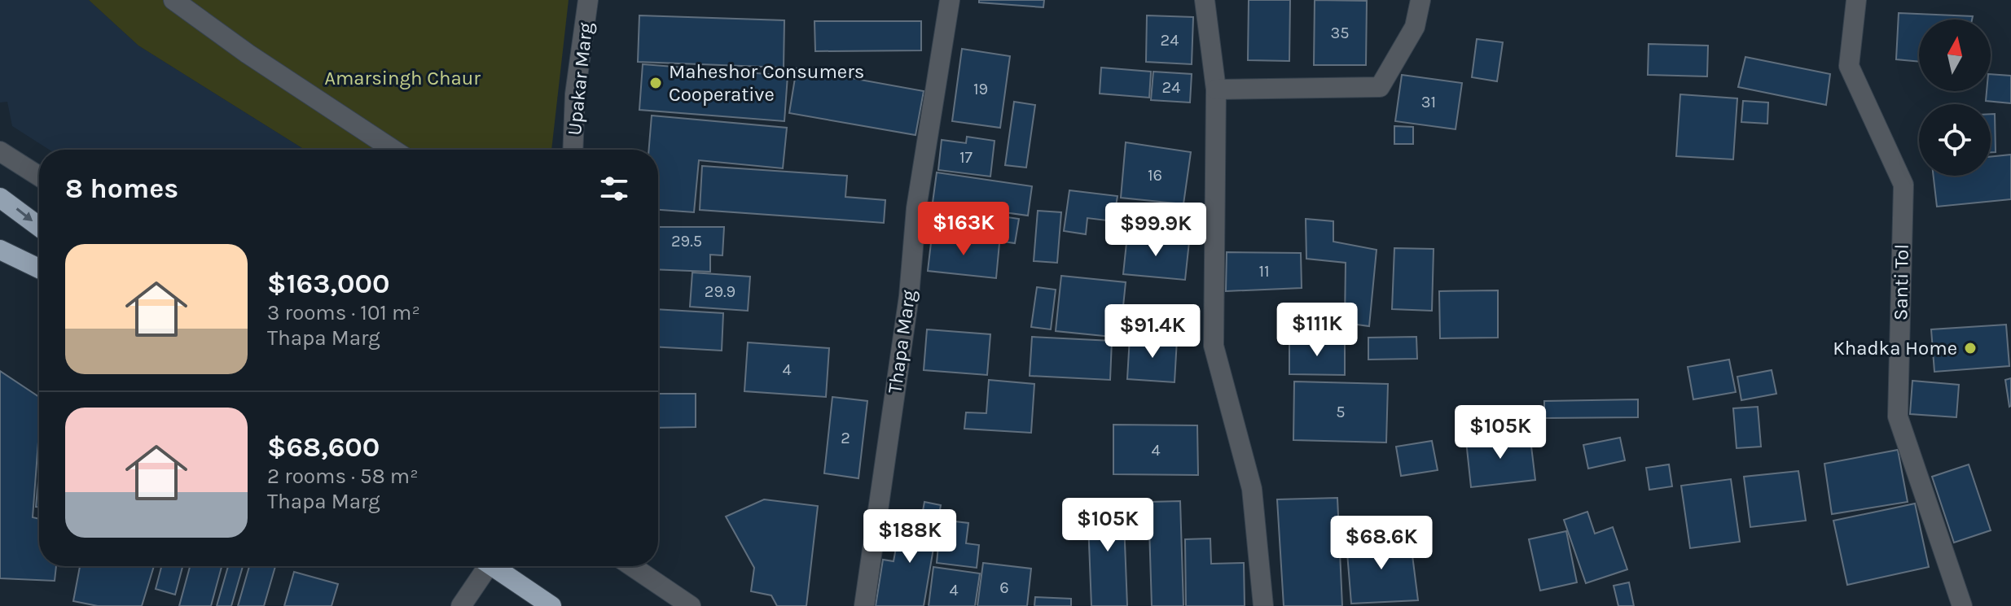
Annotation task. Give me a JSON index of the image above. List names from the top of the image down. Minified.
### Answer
{"streets":{"street":["Upakar Marg","Santi Tol","Thapa Marg"]},"parks":["Amarsingh Chaur"],"places":["Maheshor Consumers Cooperative","Khadka Home"],"house_numbers":["35","24","24","19","31","17","16","29.5","11","29.9","4","5","2","4","6","4"],"north":"top","page":{"heading":"8 homes","price":["$163K","$99.9K","$111K","$91.4K","$105K","$105K","$188K","$68.6K"],"list":[{"name":"$163,000","note":"3 rooms · 101 m² · Thapa Marg"},{"name":"$68,600","note":"2 rooms · 58 m² · Thapa Marg"}]}}
